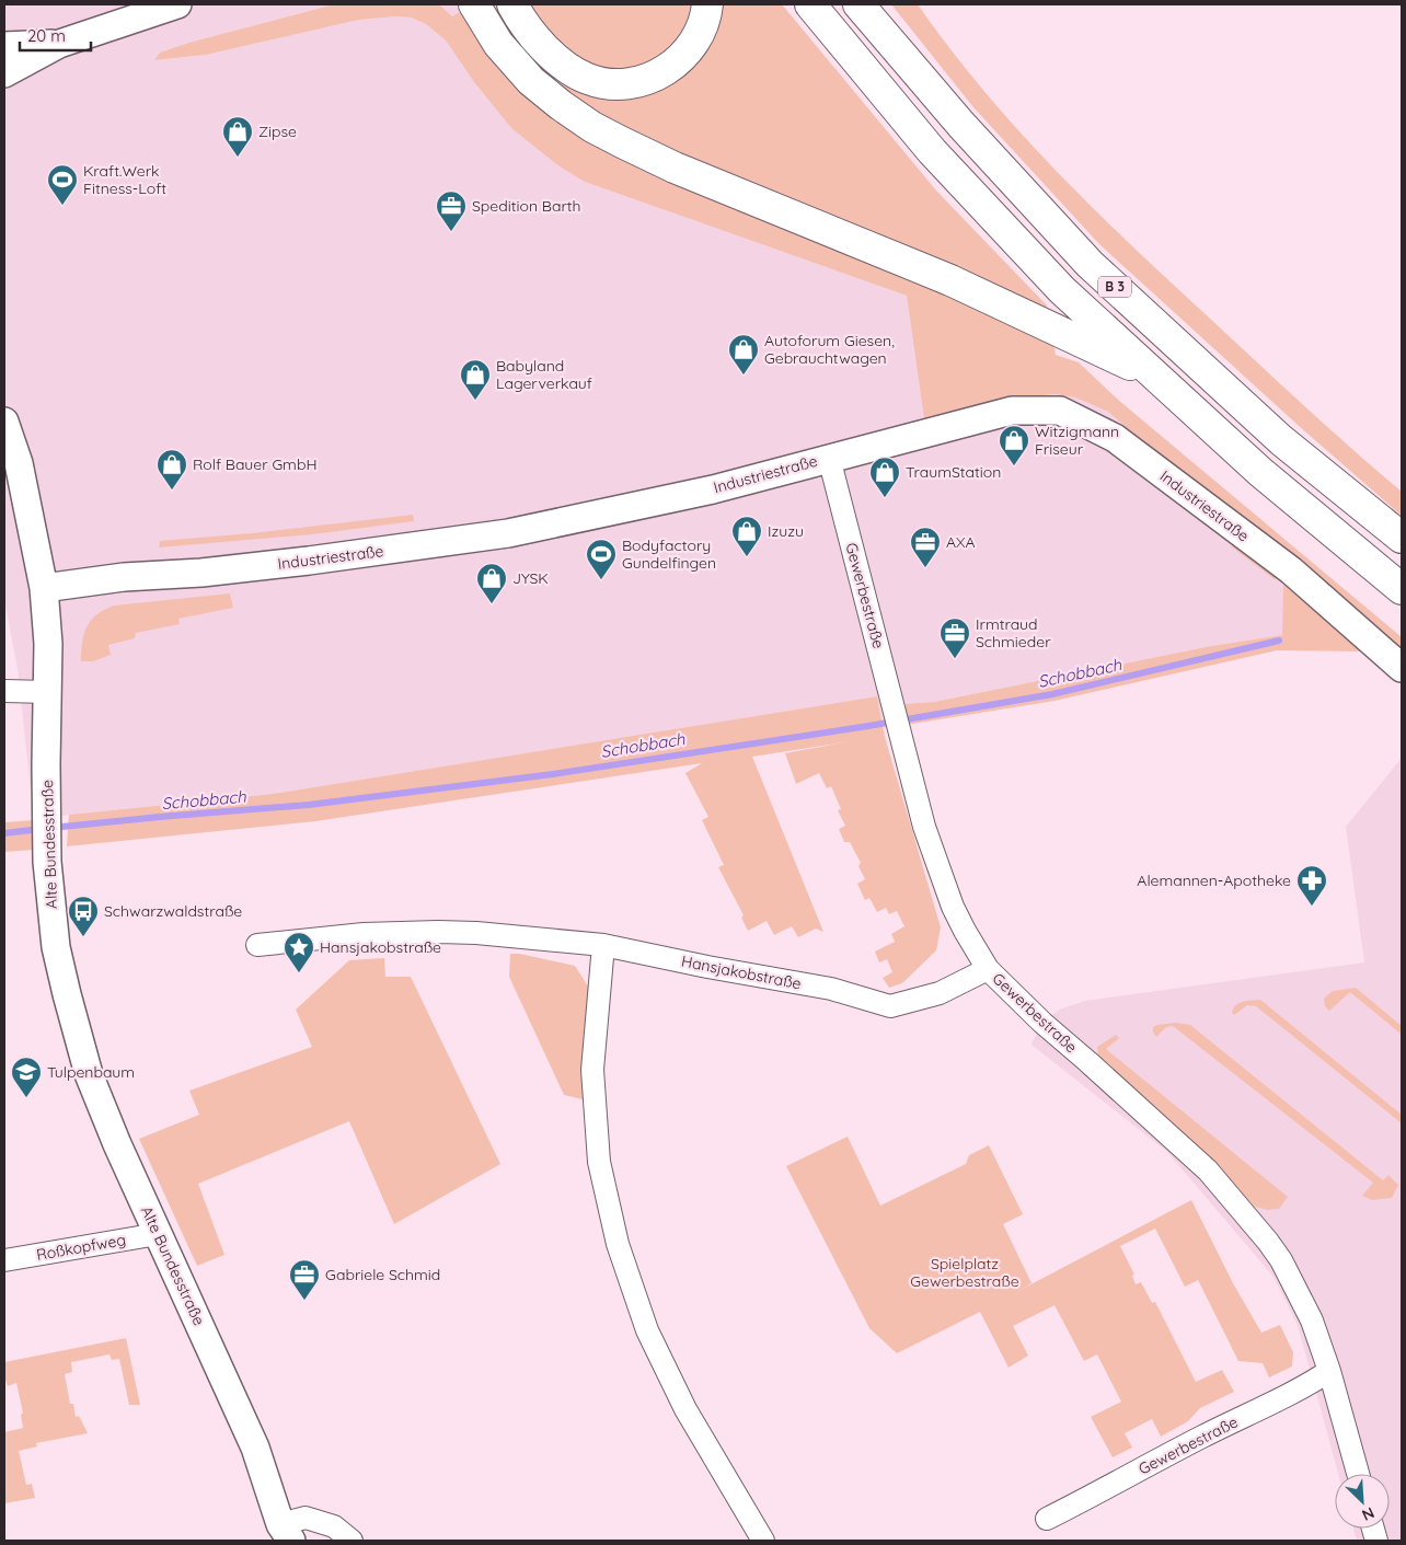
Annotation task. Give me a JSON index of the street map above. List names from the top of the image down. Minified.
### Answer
{"streets":{"highway":["B 3"],"street":["Industriestraße","Gewerbestraße","Alte Bundesstraße","Hansjakobstraße","Roßkopfweg"]},"crossings":[["Industriestraße","Gewerbestraße"],["Industriestraße","Alte Bundesstraße"],["Gewerbestraße","Hansjakobstraße"],["Alte Bundesstraße","Roßkopfweg"]],"water":["Schobbach"],"parks":["Spielplatz Gewerbestraße"],"places":{"shop":["Zipse","Autoforum Giesen, Gebrauchtwagen","Babyland Lagerverkauf","Witzigmann Friseur","Rolf Bauer GmbH","TraumStation","Izuzu","JYSK"],"sports":["Kraft.Werk Fitness-Loft","Bodyfactory Gundelfingen"],"office":["Spedition Barth","AXA","Irmtraud Schmieder","Gabriele Schmid"],"pharmacy":["Alemannen-Apotheke"],"bus stop":["Schwarzwaldstraße"],"place":["Hansjakobstraße"],"school or university":["Tulpenbaum"]},"scale_bar":"20 m","north":"bottom right"}
